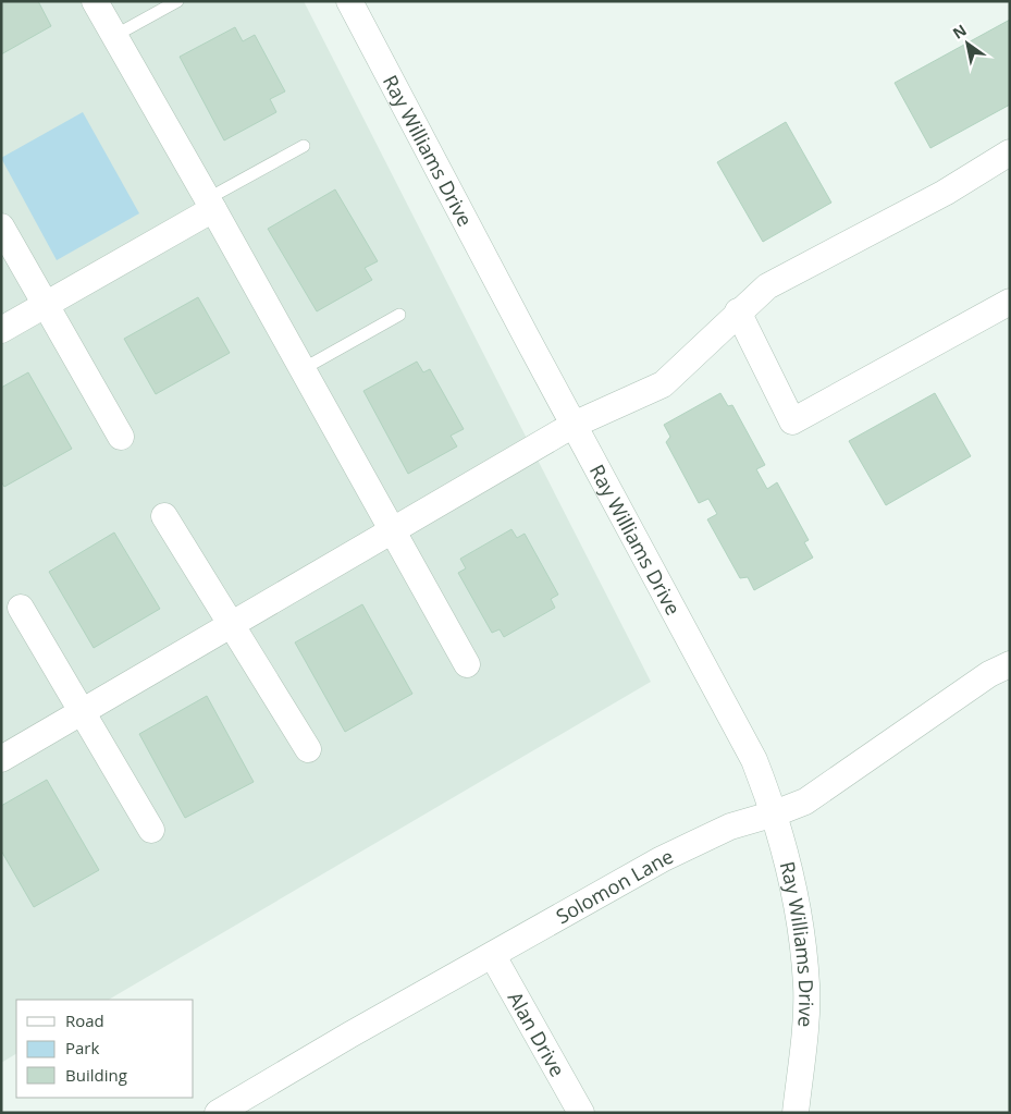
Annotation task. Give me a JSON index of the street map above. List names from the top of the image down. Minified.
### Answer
{"streets":{"street":["Ray Williams Drive","Solomon Lane","Alan Drive"]},"crossings":[["Ray Williams Drive","Solomon Lane"],["Solomon Lane","Alan Drive"]],"legend":["Road","Park","Building"],"north":"top left"}
